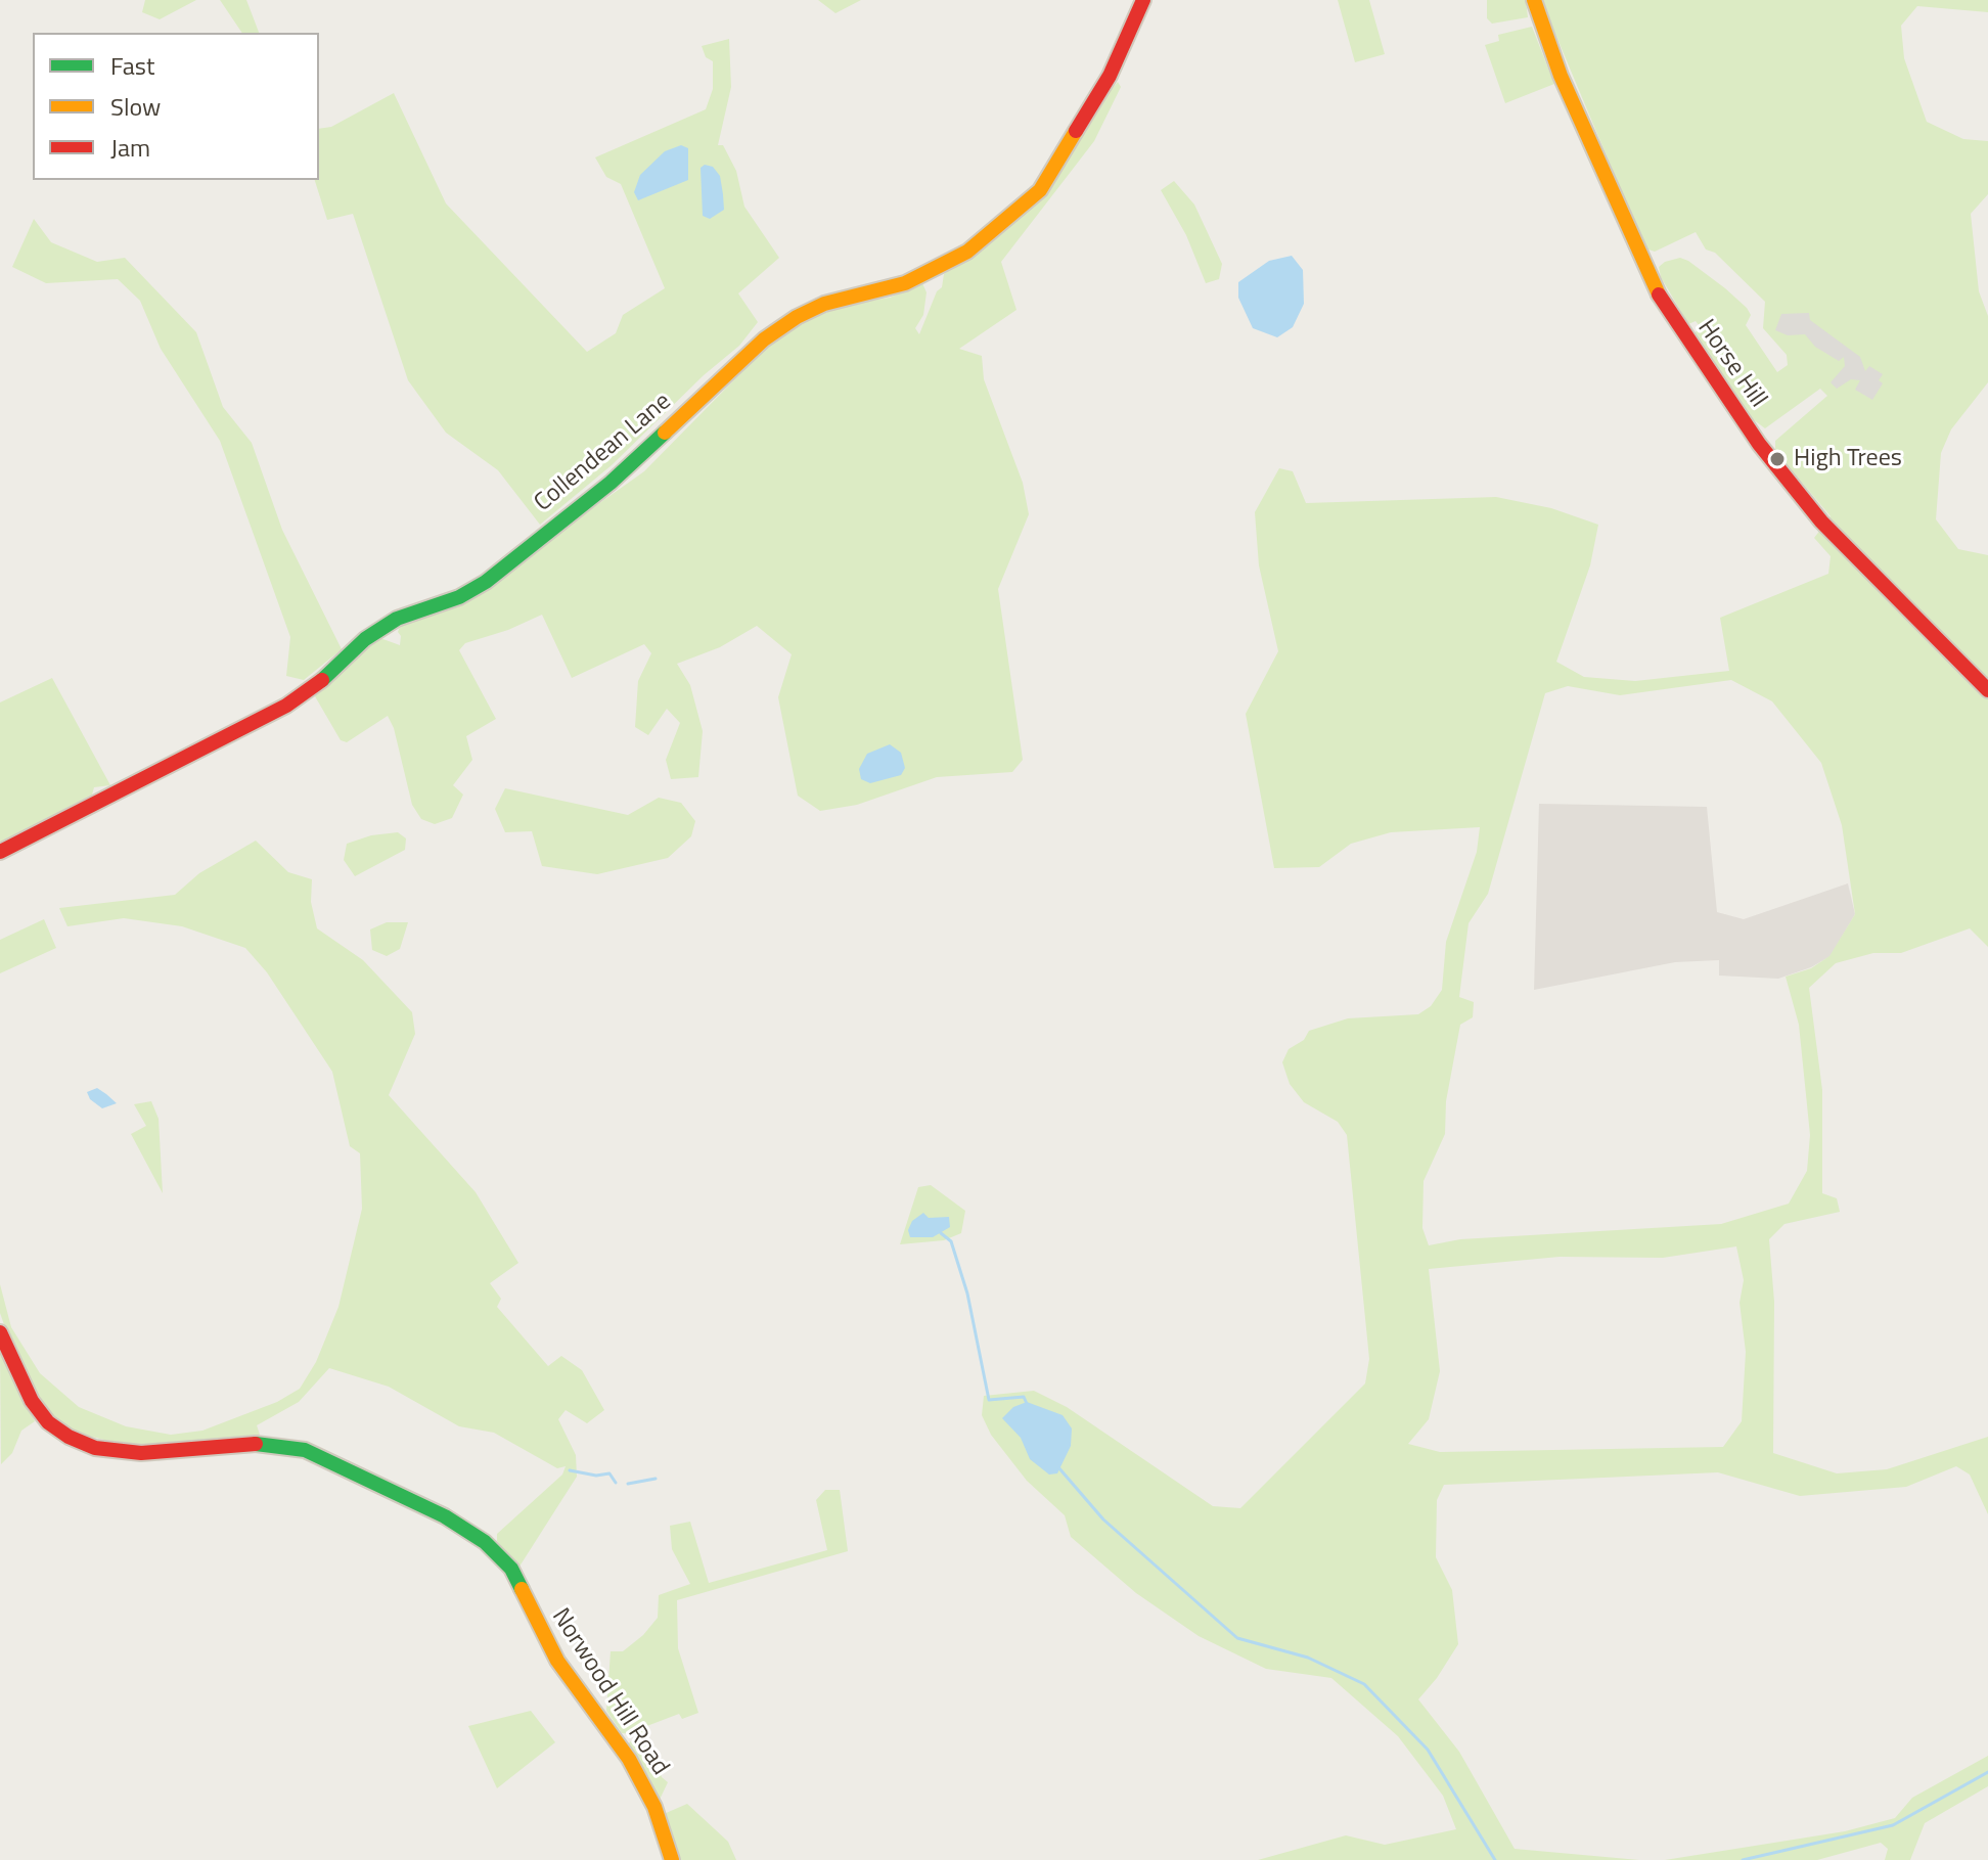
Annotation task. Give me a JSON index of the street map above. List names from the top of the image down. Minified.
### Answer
{"streets":{"street":["Horse Hill","Collendean Lane","Norwood Hill Road"]},"places":["High Trees"],"legend":["Fast","Slow","Jam"]}
